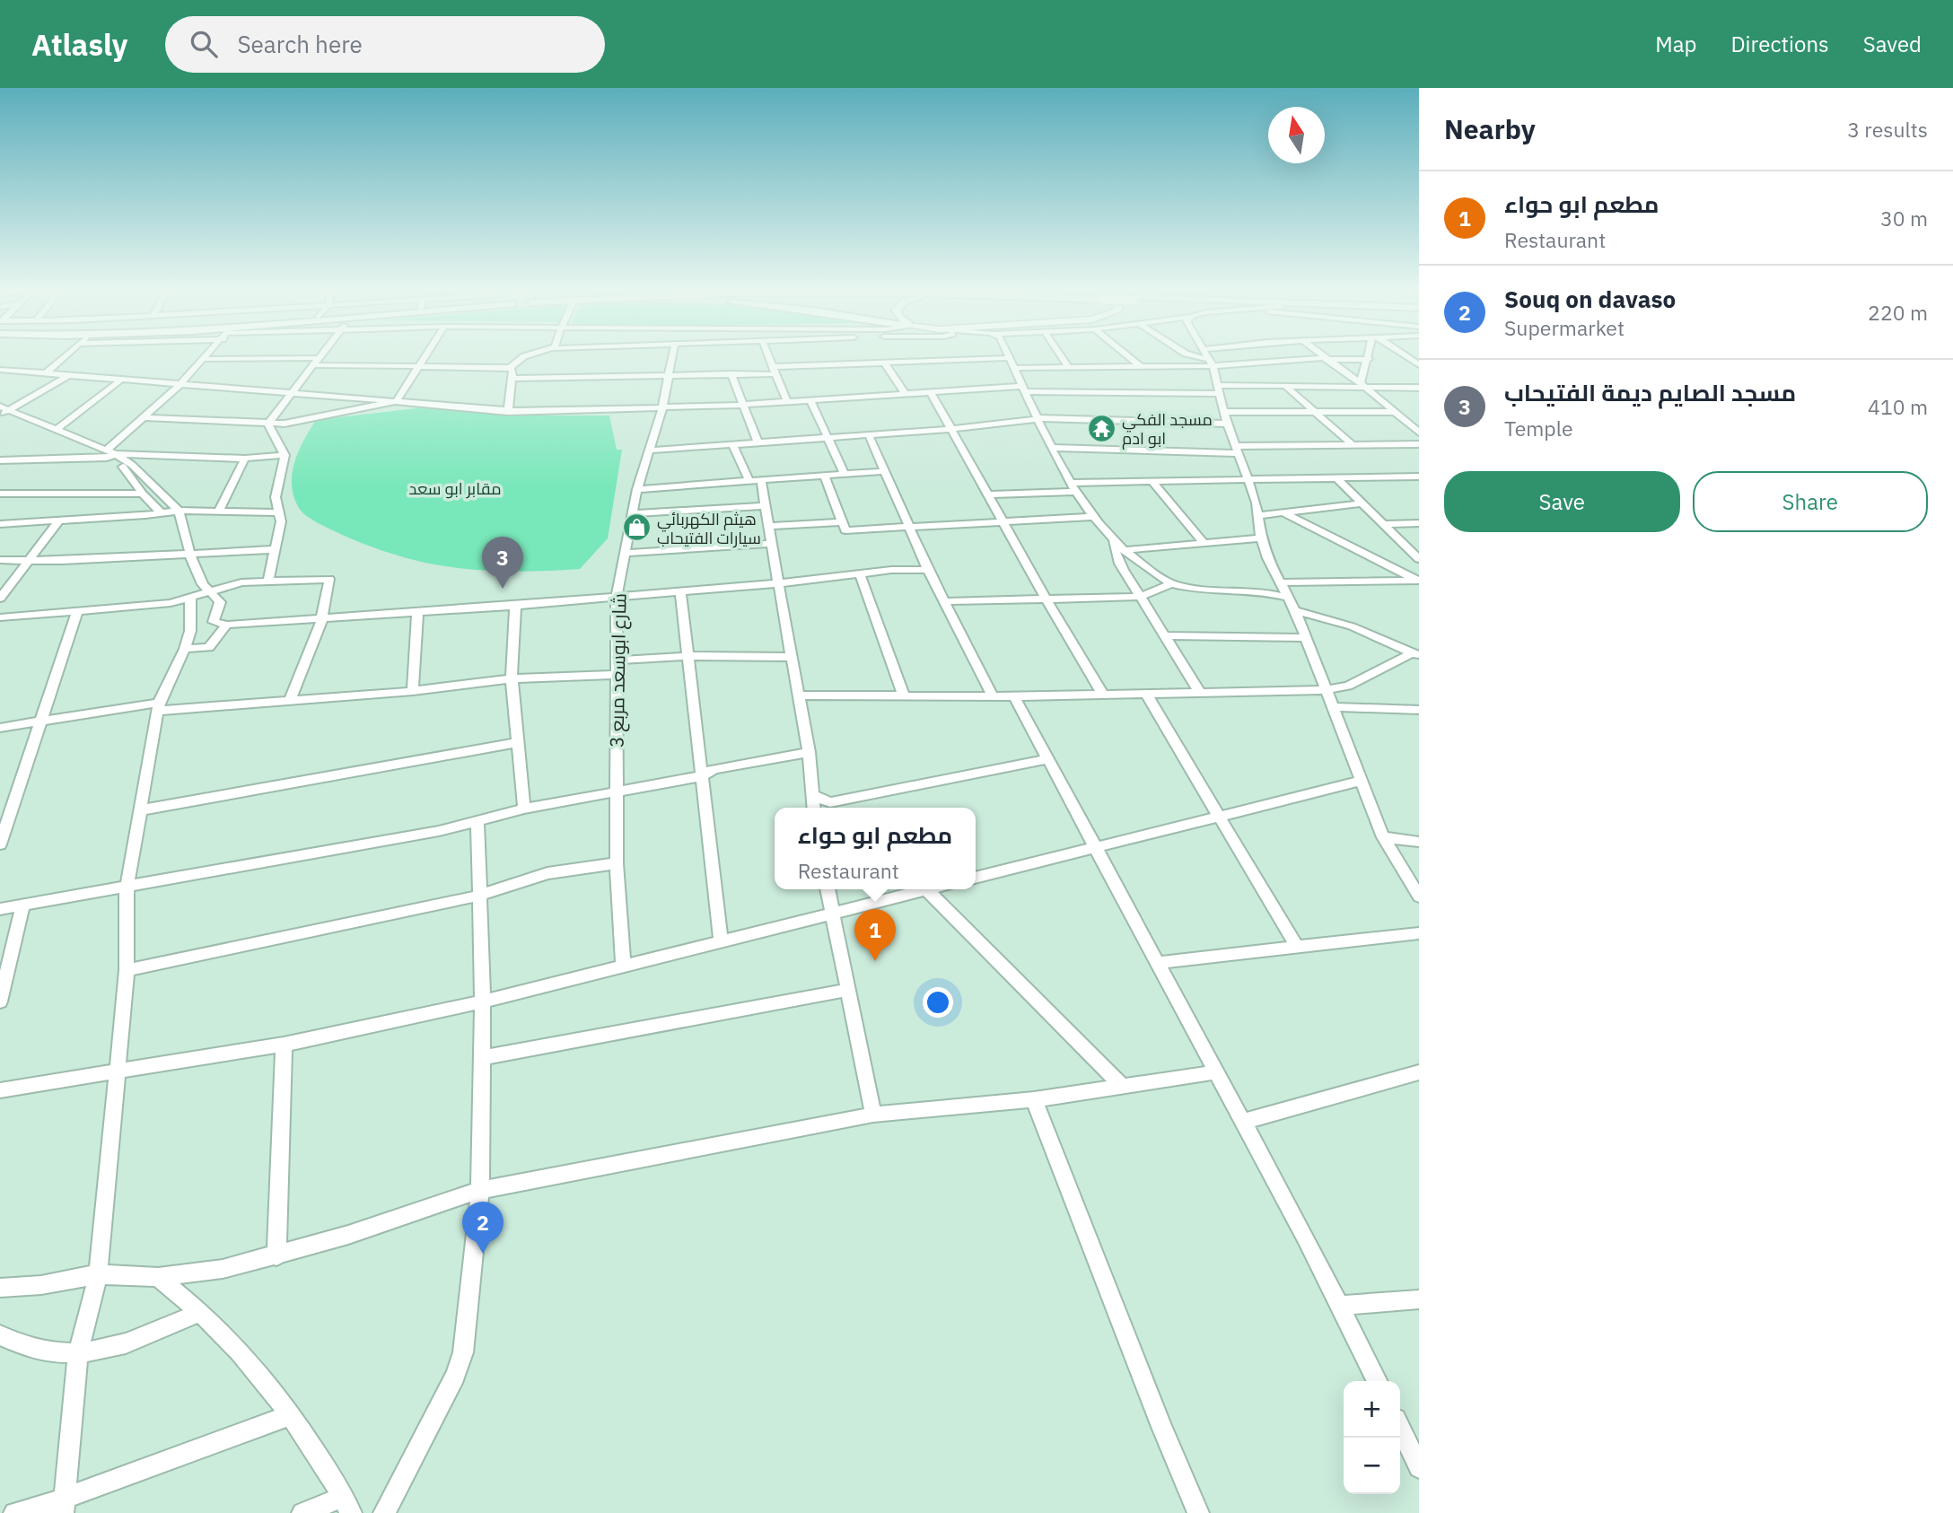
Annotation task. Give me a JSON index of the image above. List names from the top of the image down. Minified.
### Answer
{"streets":{"street":["شارع ابوسعد مربع 3"]},"parks":["مقابر ابو سعد"],"places":{"temple":["مسجد الفكي ابو ادم"],"shop":["هيثم الكهربائي سيارات الفتيحاب"]},"north":"top","page":{"header":"Atlasly","search":"Search here","nav":["Map","Directions","Saved"],"heading":["Nearby","3 results"],"list":[{"mark":"1","name":"مطعم ابو حواء","note":"Restaurant","value":"30 m"},{"mark":"2","name":"Souq on davaso","note":"Supermarket","value":"220 m"},{"mark":"3","name":"مسجد الصايم ديمة الفتيحاب","note":"Temple","value":"410 m"}],"buttons":["Save","Share"],"pins":["3","1","2"],"popup":["مطعم ابو حواء","Restaurant"],"map_buttons":["+","−"]}}
